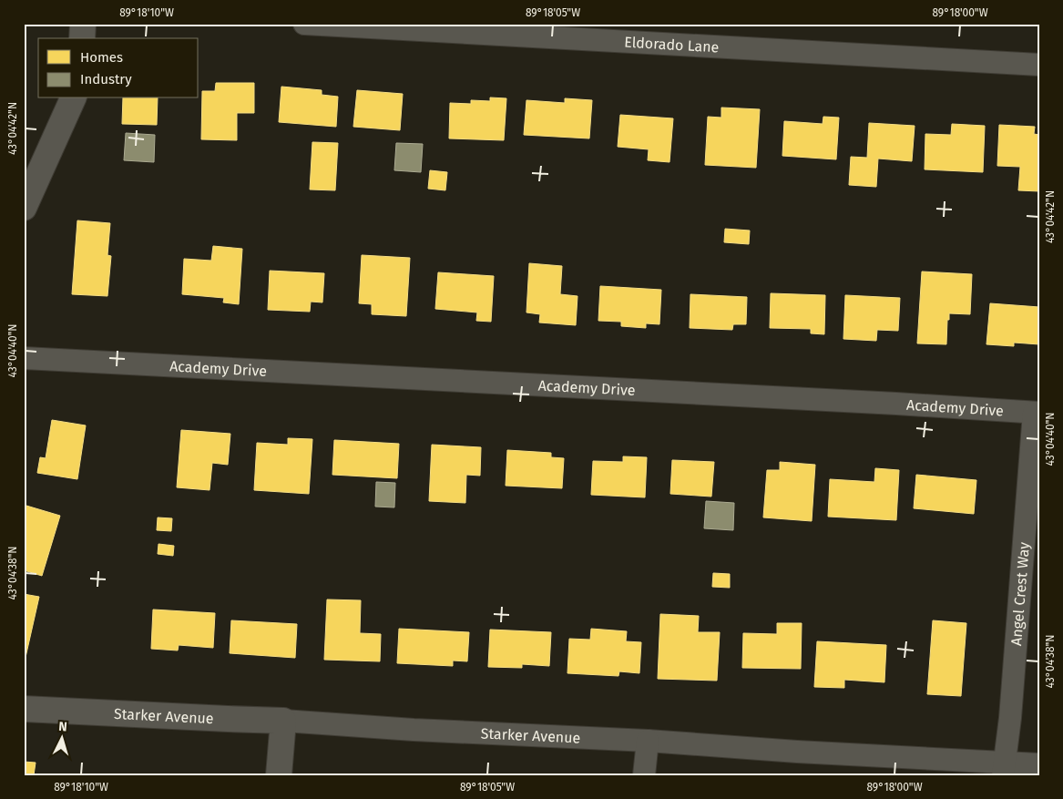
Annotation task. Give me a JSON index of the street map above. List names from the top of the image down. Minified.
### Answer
{"streets":{"street":["Eldorado Lane","Academy Drive","Angel Crest Way","Starker Avenue"]},"crossings":[["Academy Drive","Angel Crest Way"],["Angel Crest Way","Starker Avenue"]],"legend":["Homes","Industry"],"north":"top","coordinates":["89°18'10\"W","89°18'05\"W","89°18'00\"W","43°04'42\"N","43°04'40\"N","43°04'38\"N"]}
